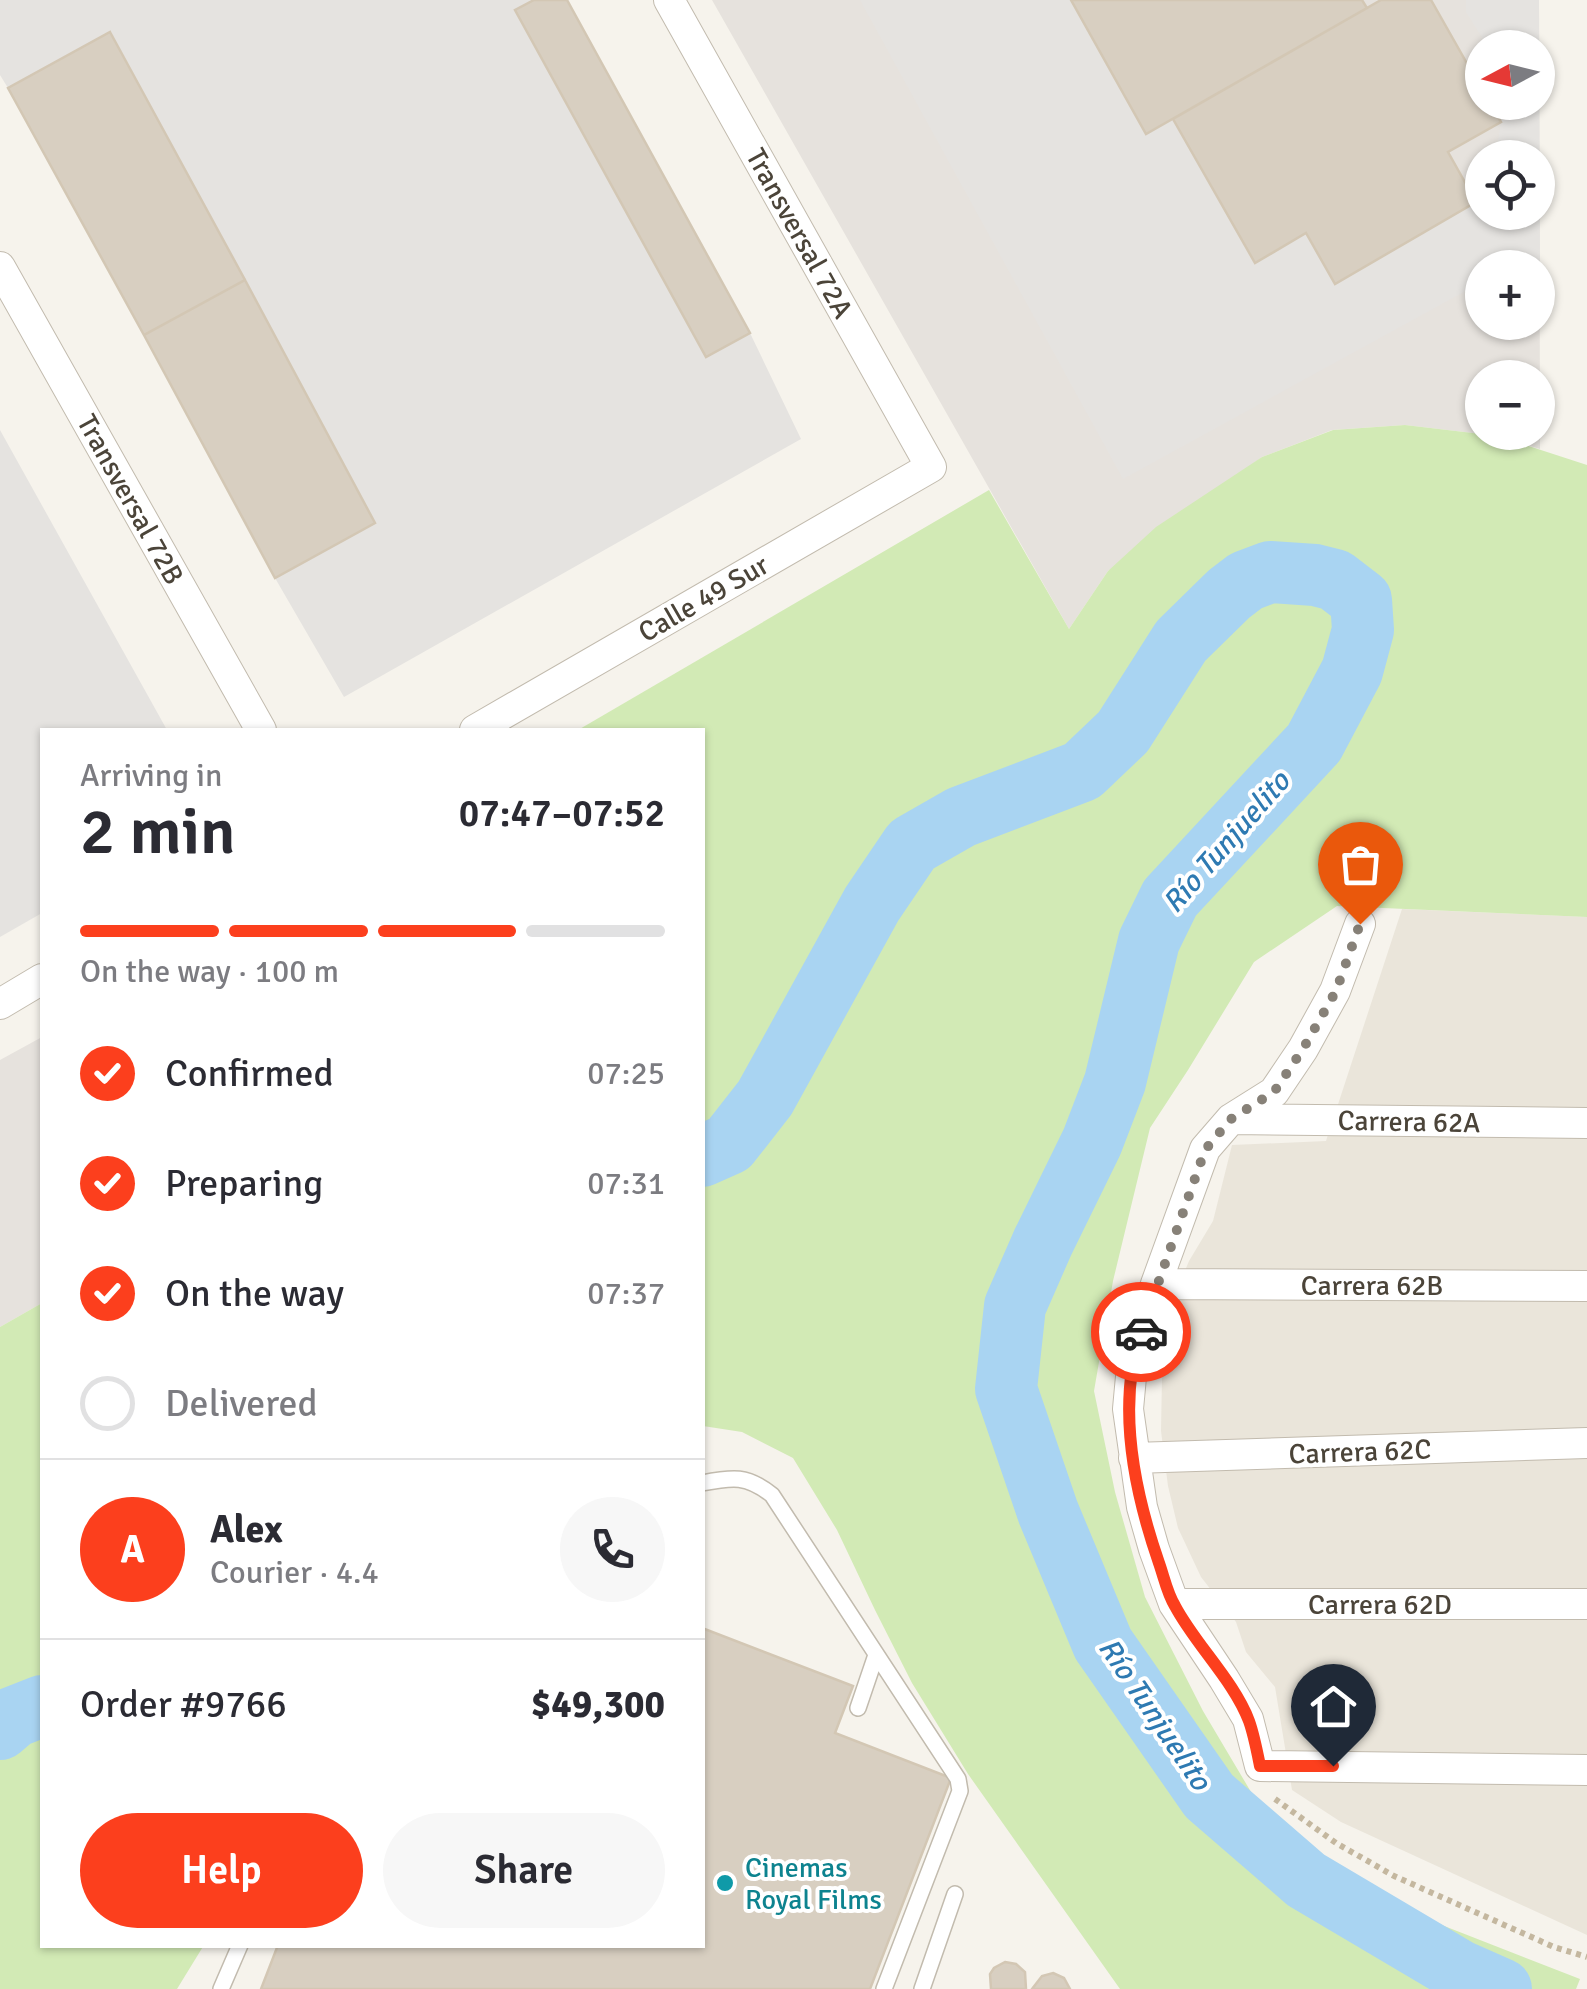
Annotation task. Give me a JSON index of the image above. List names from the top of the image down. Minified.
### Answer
{"streets":{"street":["Transversal 72A","Transversal 72B","Calle 49 Sur","Carrera 62A","Carrera 62B","Carrera 62C","Carrera 62D"]},"crossings":[["Transversal 72A","Calle 49 Sur"]],"water":["Río Tunjuelito"],"places":["Cinemas Royal Films"],"north":"left","page":{"map_buttons":["+","−"],"heading":["2 min","Arriving in","07:47–07:52"],"panel":["Alex","Courier · 4.4","Order #9766","$49,300"],"bar":"On the way · 100 m","list":[["Confirmed","07:25"],["Preparing","07:31"],["On the way","07:37"],"Delivered"],"round":"A","buttons":["Help","Share"]}}
